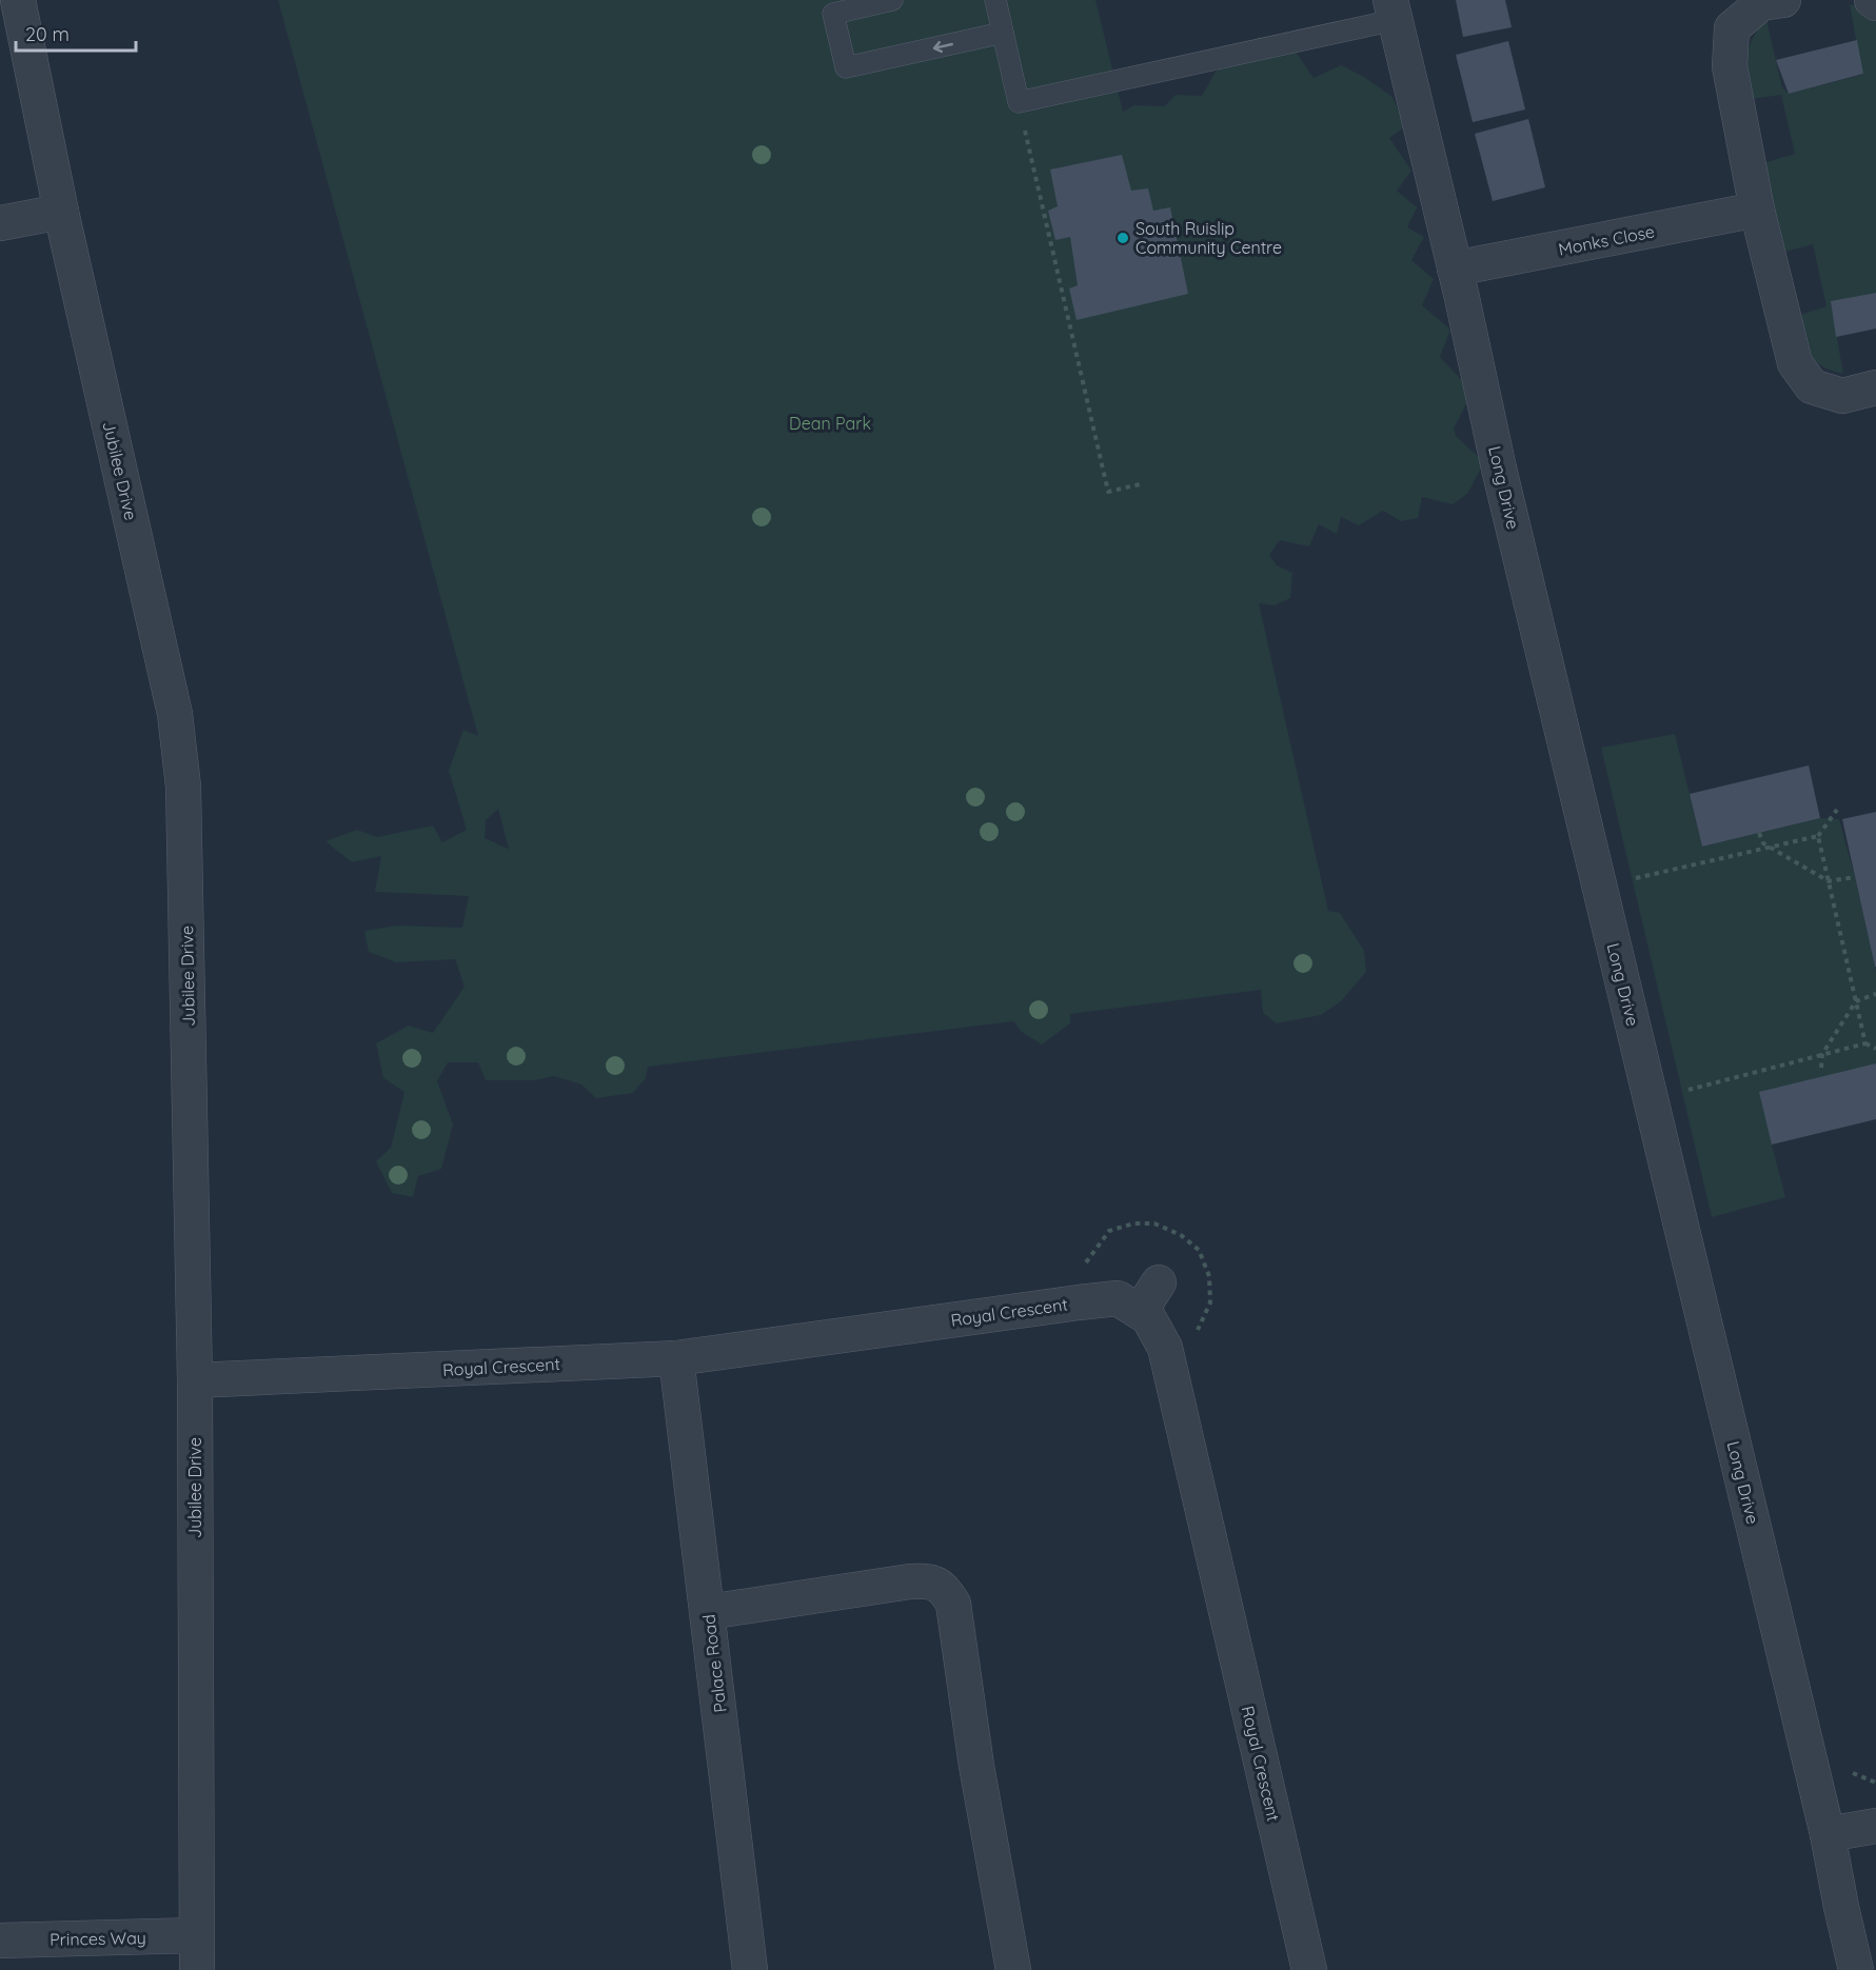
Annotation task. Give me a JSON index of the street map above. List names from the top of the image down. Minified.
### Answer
{"streets":{"street":["Monks Close","Jubilee Drive","Long Drive","Royal Crescent","Palace Road","Princes Way"]},"crossings":[["Monks Close","Long Drive"],["Jubilee Drive","Royal Crescent"],["Jubilee Drive","Princes Way"],["Royal Crescent","Palace Road"]],"parks":["Dean Park"],"places":["South Ruislip Community Centre"],"scale_bar":"20 m"}
